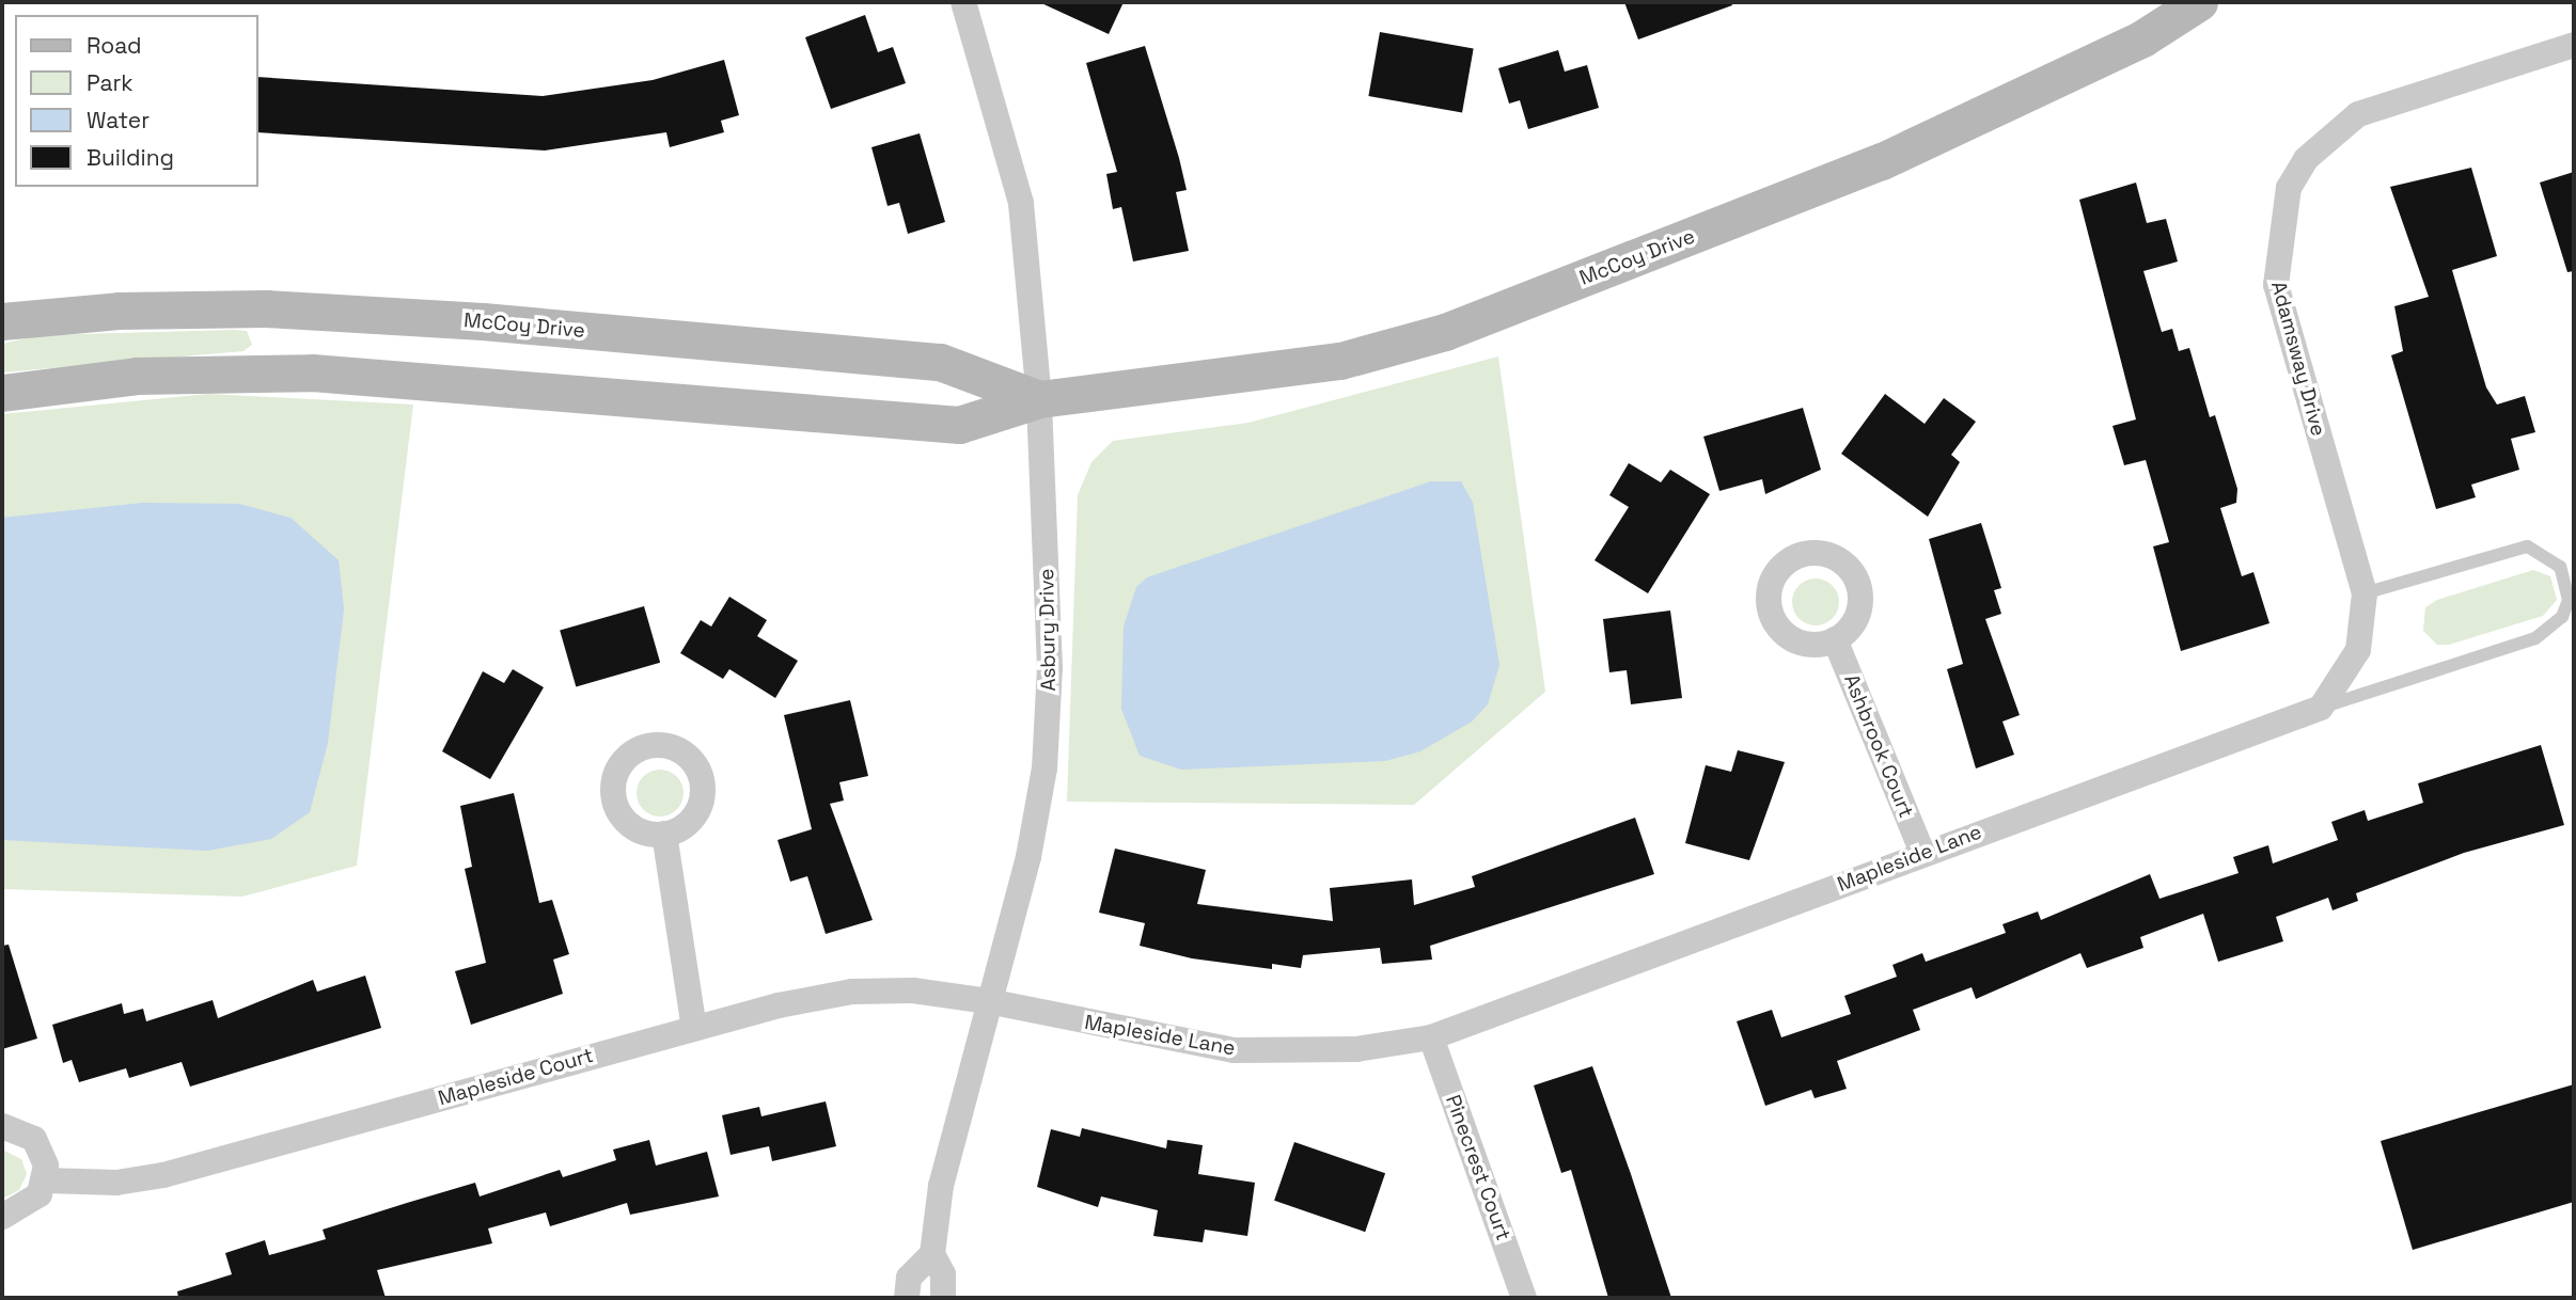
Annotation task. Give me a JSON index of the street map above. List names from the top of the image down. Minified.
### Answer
{"streets":{"street":["McCoy Drive","Adamsway Drive","Asbury Drive","Ashbrook Court","Mapleside Lane","Mapleside Court","Pinecrest Court"]},"crossings":[["McCoy Drive","Asbury Drive"],["Adamsway Drive","Mapleside Lane"],["Asbury Drive","Mapleside Lane"],["Asbury Drive","Mapleside Court"],["Ashbrook Court","Mapleside Lane"],["Mapleside Lane","Mapleside Court"],["Mapleside Lane","Pinecrest Court"]],"legend":["Road","Park","Water","Building"]}
